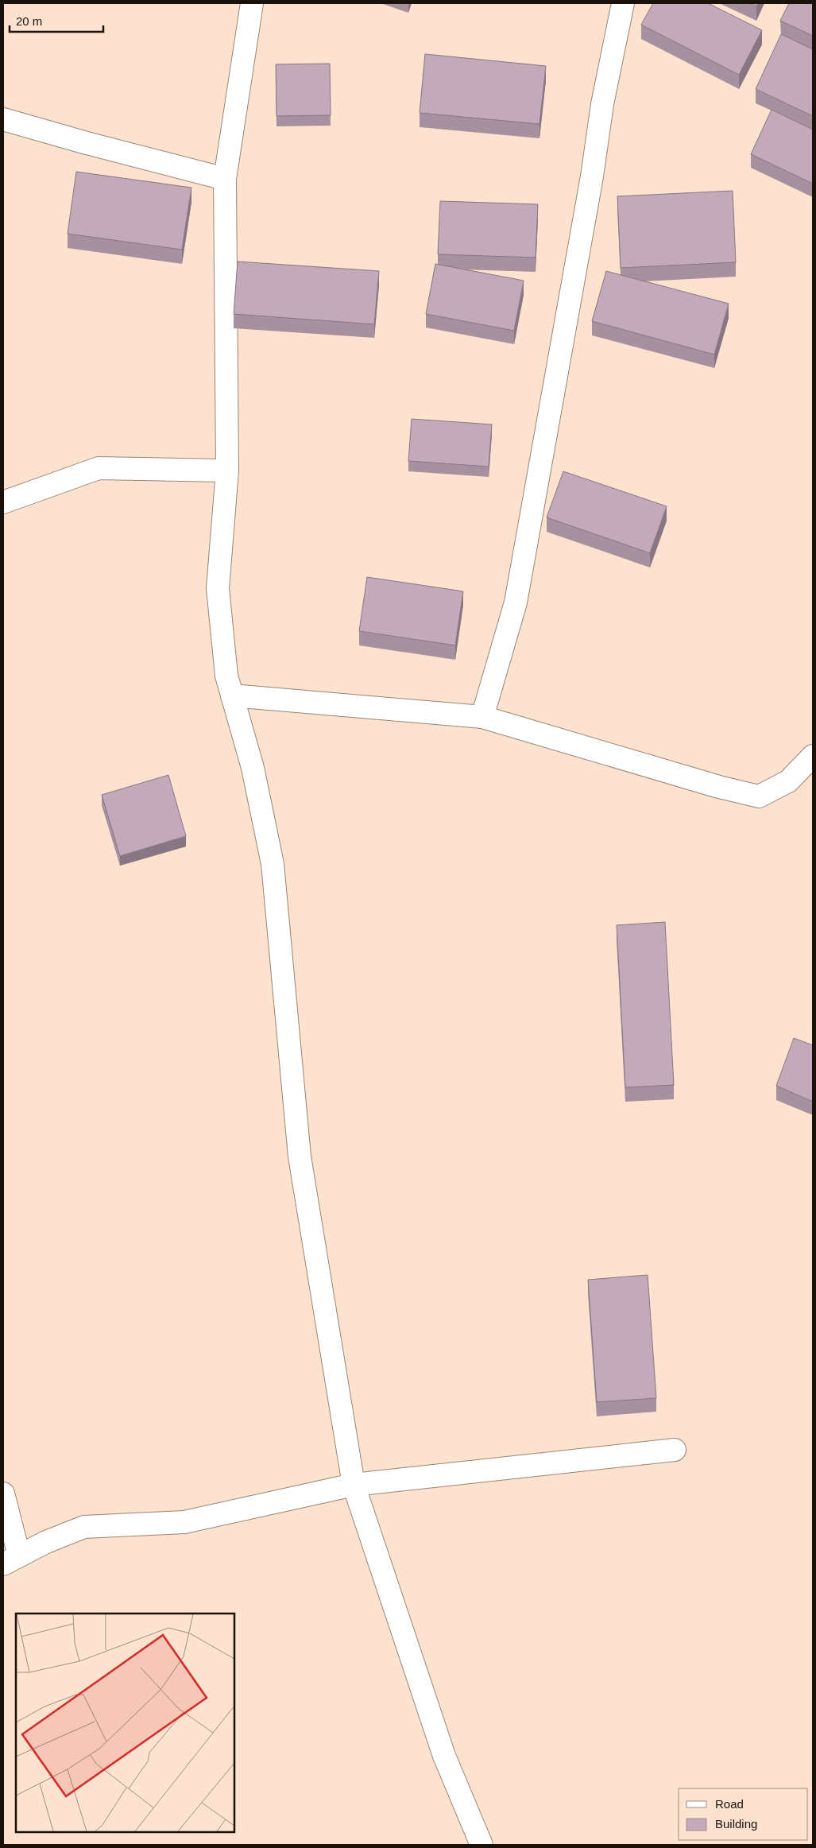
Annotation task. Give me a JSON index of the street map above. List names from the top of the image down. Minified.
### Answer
{"legend":["Road","Building"],"scale_bar":"20 m"}
